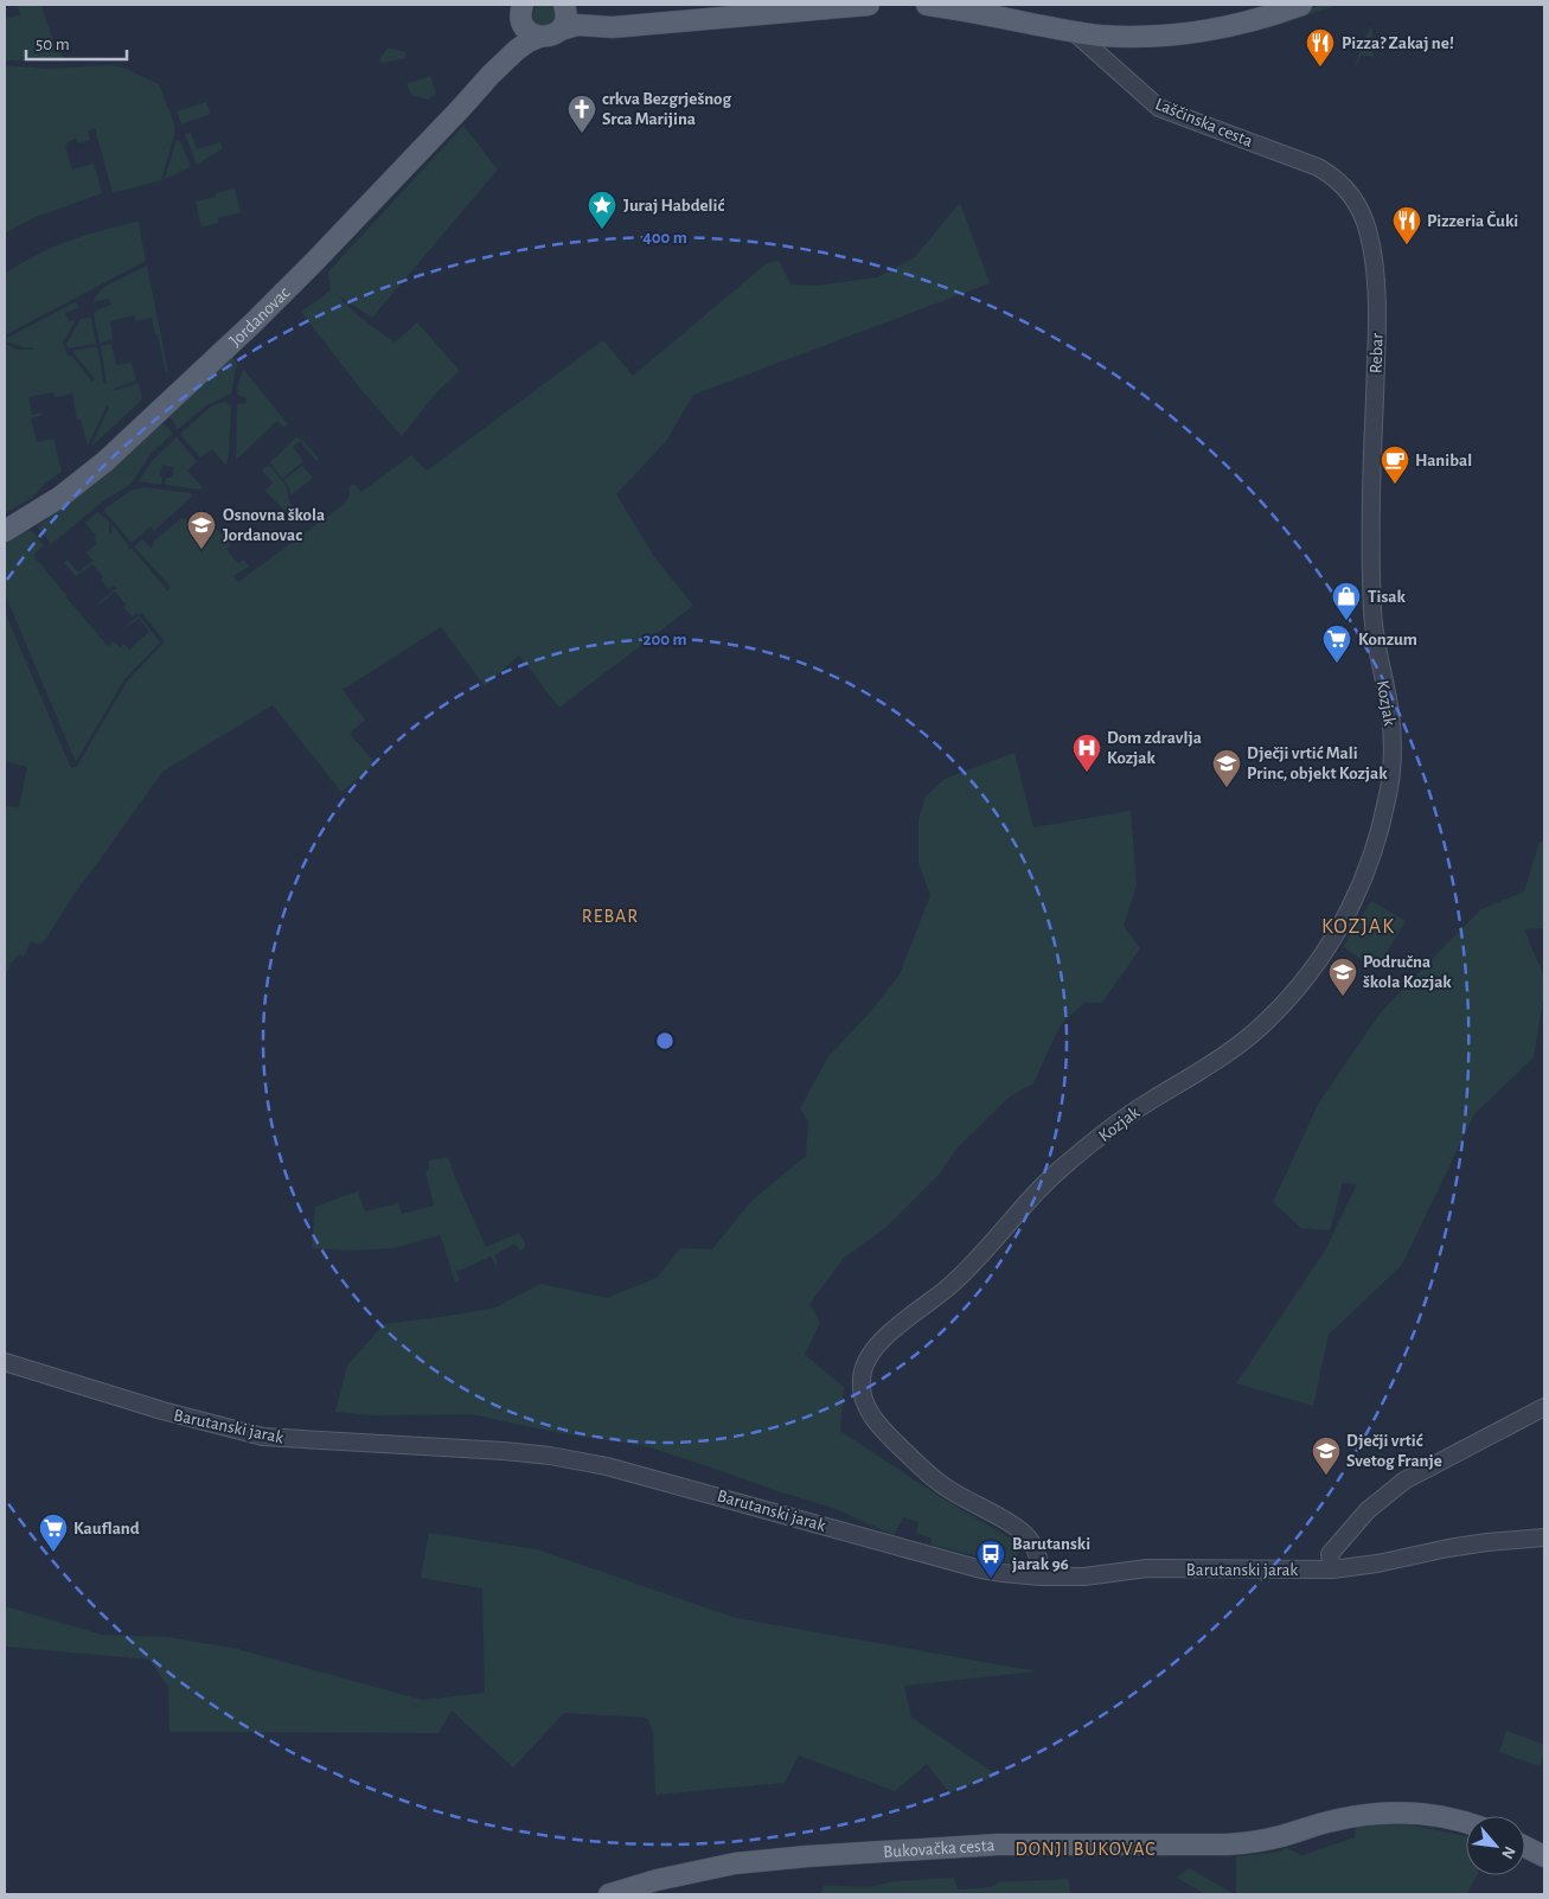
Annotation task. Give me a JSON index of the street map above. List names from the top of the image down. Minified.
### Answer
{"streets":{"main road":["Jordanovac","Bukovačka cesta"],"street":["Laščinska cesta","Rebar","Kozjak","Barutanski jarak"]},"crossings":[["Laščinska cesta","Rebar"],["Rebar","Kozjak"],["Kozjak","Barutanski jarak"]],"districts":["REBAR","KOZJAK","DONJI BUKOVAC"],"places":{"restaurant":["Pizza? Zakaj ne!","Pizzeria Čuki"],"church":["crkva Bezgrješnog Srca Marijina"],"place":["Juraj Habdelić"],"cafe":["Hanibal"],"school or university":["Osnovna škola Jordanovac","Dječji vrtić Mali Princ, objekt Kozjak","Područna škola Kozjak","Dječji vrtić Svetog Franje"],"shop":["Tisak"],"supermarket":["Konzum","Kaufland"],"hospital":["Dom zdravlja Kozjak"],"bus stop":["Barutanski jarak 96"]},"scale_bar":"50 m","north":"bottom right","rings":["400 m","200 m"]}
